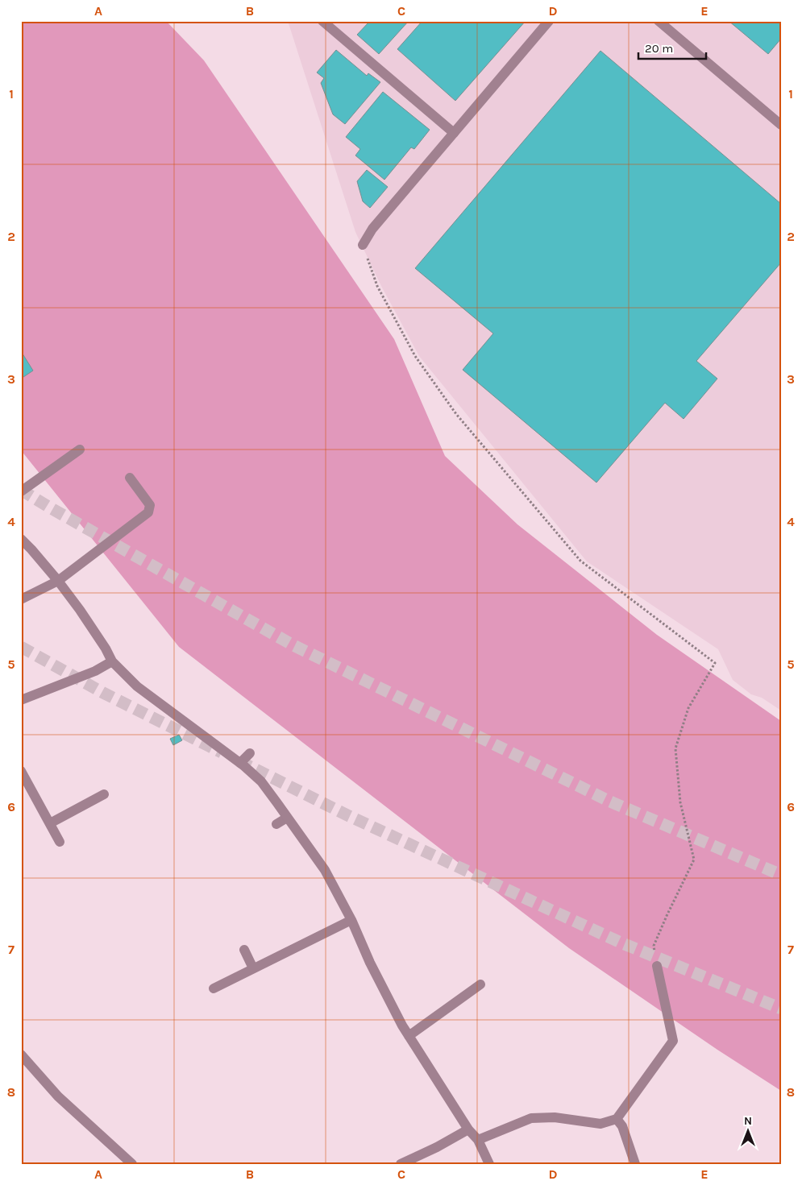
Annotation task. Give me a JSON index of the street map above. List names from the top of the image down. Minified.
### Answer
{"scale_bar":"20 m","north":"top","grid":{"columns":["A","B","C","D","E"],"rows":["1","2","3","4","5","6","7","8"]}}
